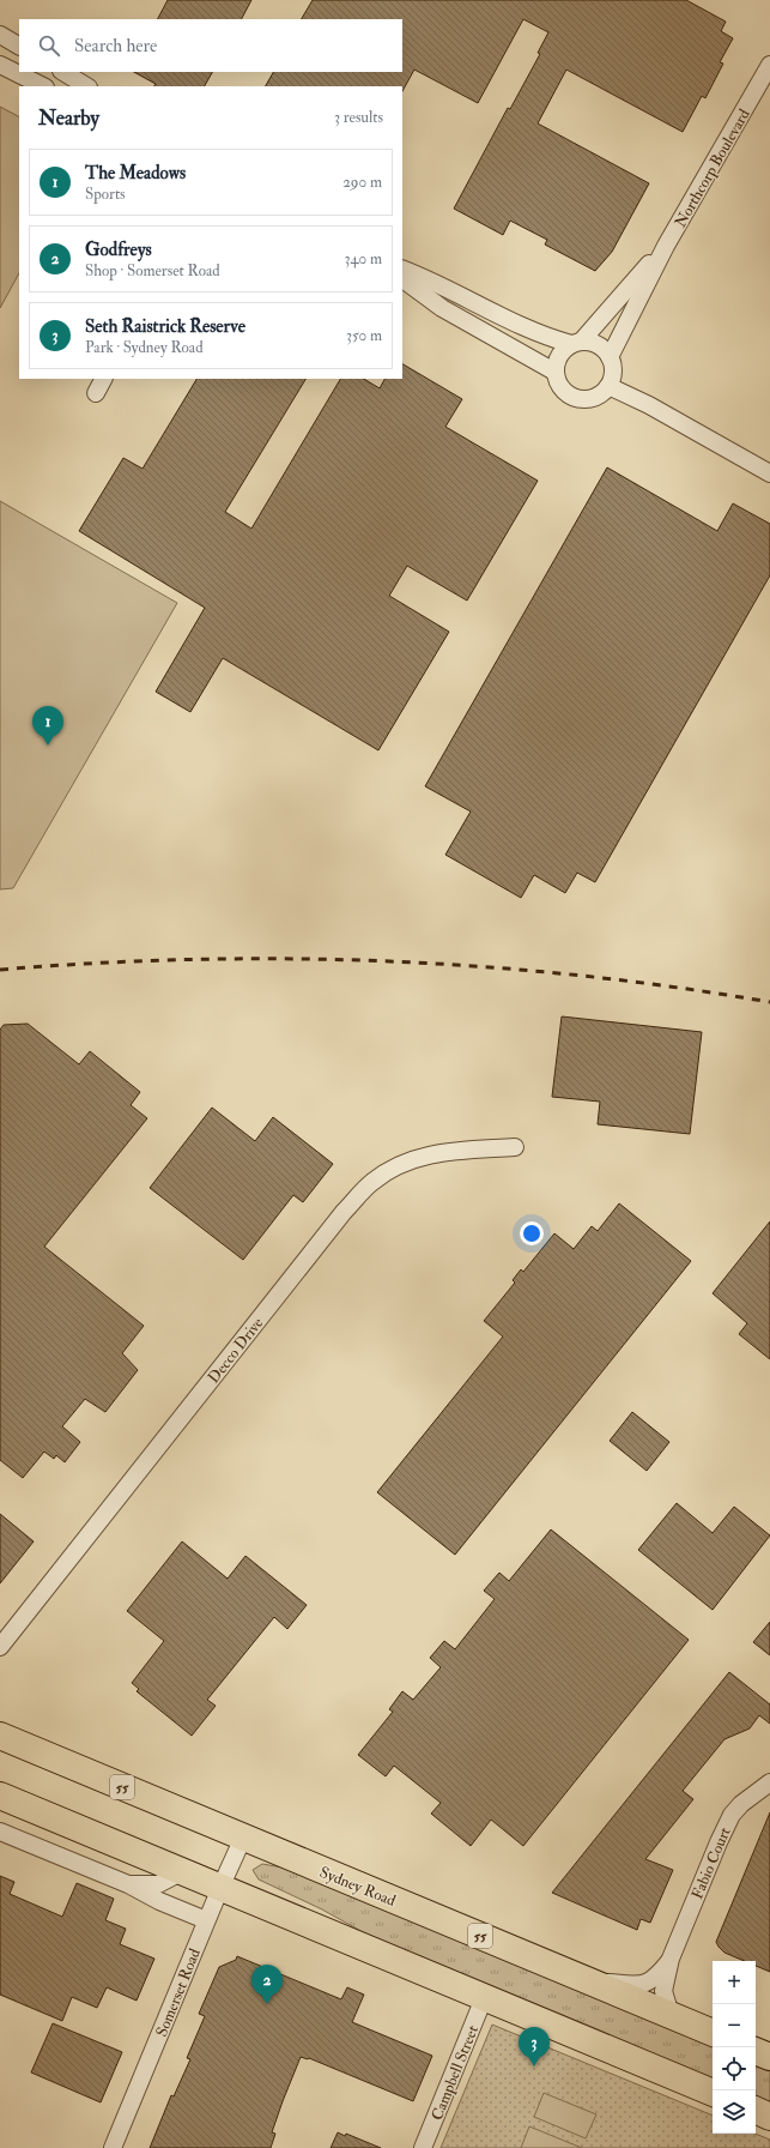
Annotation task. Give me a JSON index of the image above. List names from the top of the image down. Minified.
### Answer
{"streets":{"highway":["55","Sydney Road"],"street":["Northcorp Boulevard","Decco Drive","Fabio Court","Somerset Road","Campbell Street"]},"crossings":[["Fabio Court","Sydney Road"],["Sydney Road","Somerset Road"]],"page":{"search":"Search here","heading":["Nearby","3 results"],"list":[{"mark":"1","name":"The Meadows","note":"Sports","value":"290 m"},{"mark":"2","name":"Godfreys","note":"Shop · Somerset Road","value":"340 m"},{"mark":"3","name":"Seth Raistrick Reserve","note":"Park · Sydney Road","value":"350 m"}],"pins":["1","2","3"],"map_buttons":["+","−"]}}
